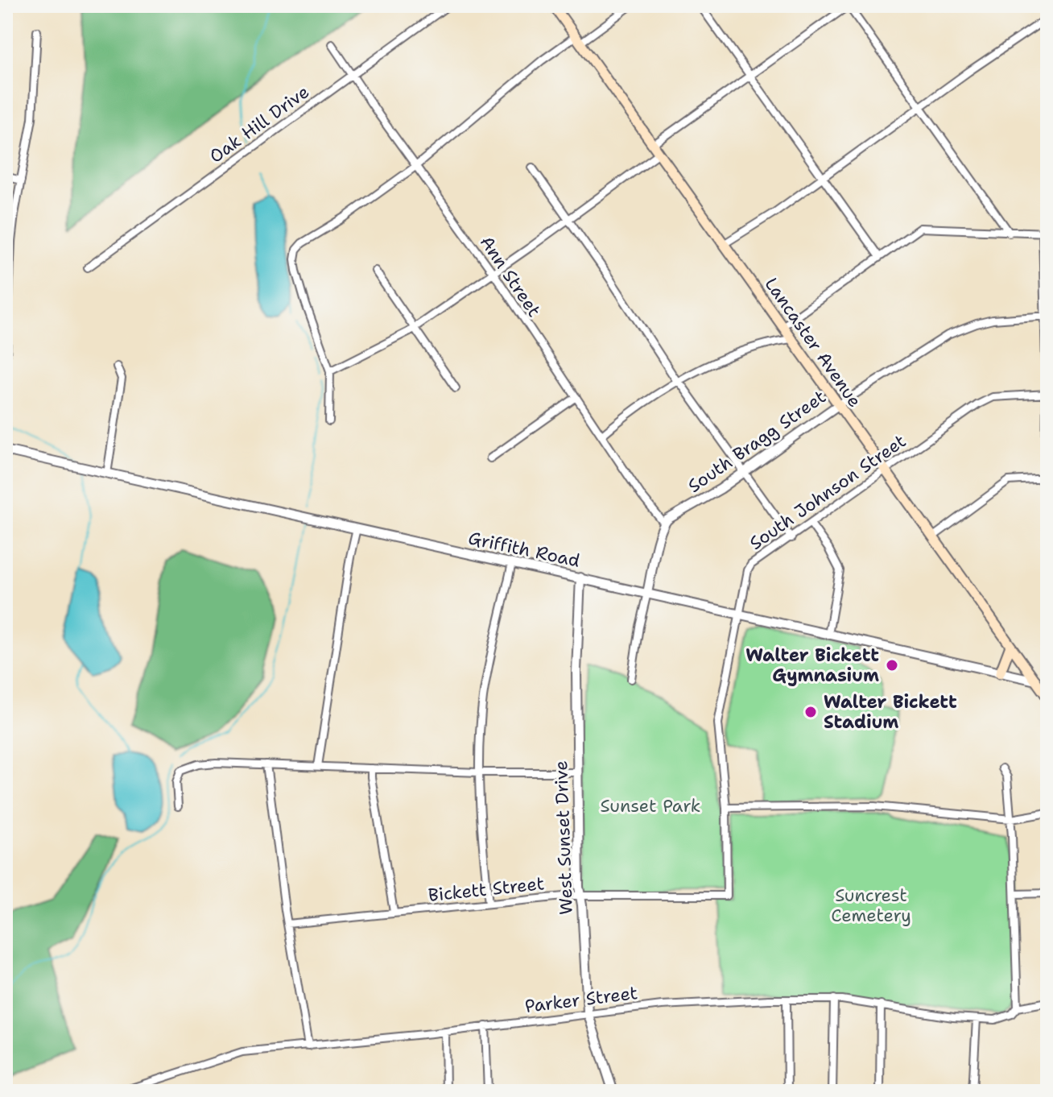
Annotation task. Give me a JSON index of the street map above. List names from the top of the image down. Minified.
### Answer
{"streets":{"main road":["Lancaster Avenue"],"street":["Oak Hill Drive","Ann Street","South Bragg Street","South Johnson Street","Griffith Road","West Sunset Drive","Bickett Street","Parker Street"]},"crossings":[["Oak Hill Drive","Ann Street"],["Ann Street","South Bragg Street"],["Lancaster Avenue","South Bragg Street"],["Lancaster Avenue","South Johnson Street"],["Lancaster Avenue","Griffith Road"],["South Johnson Street","Griffith Road"],["South Johnson Street","Bickett Street"],["Griffith Road","West Sunset Drive"],["West Sunset Drive","Bickett Street"],["West Sunset Drive","Parker Street"]],"parks":["Sunset Park","Suncrest Cemetery"],"places":["Walter Bickett Gymnasium","Walter Bickett Stadium"]}
